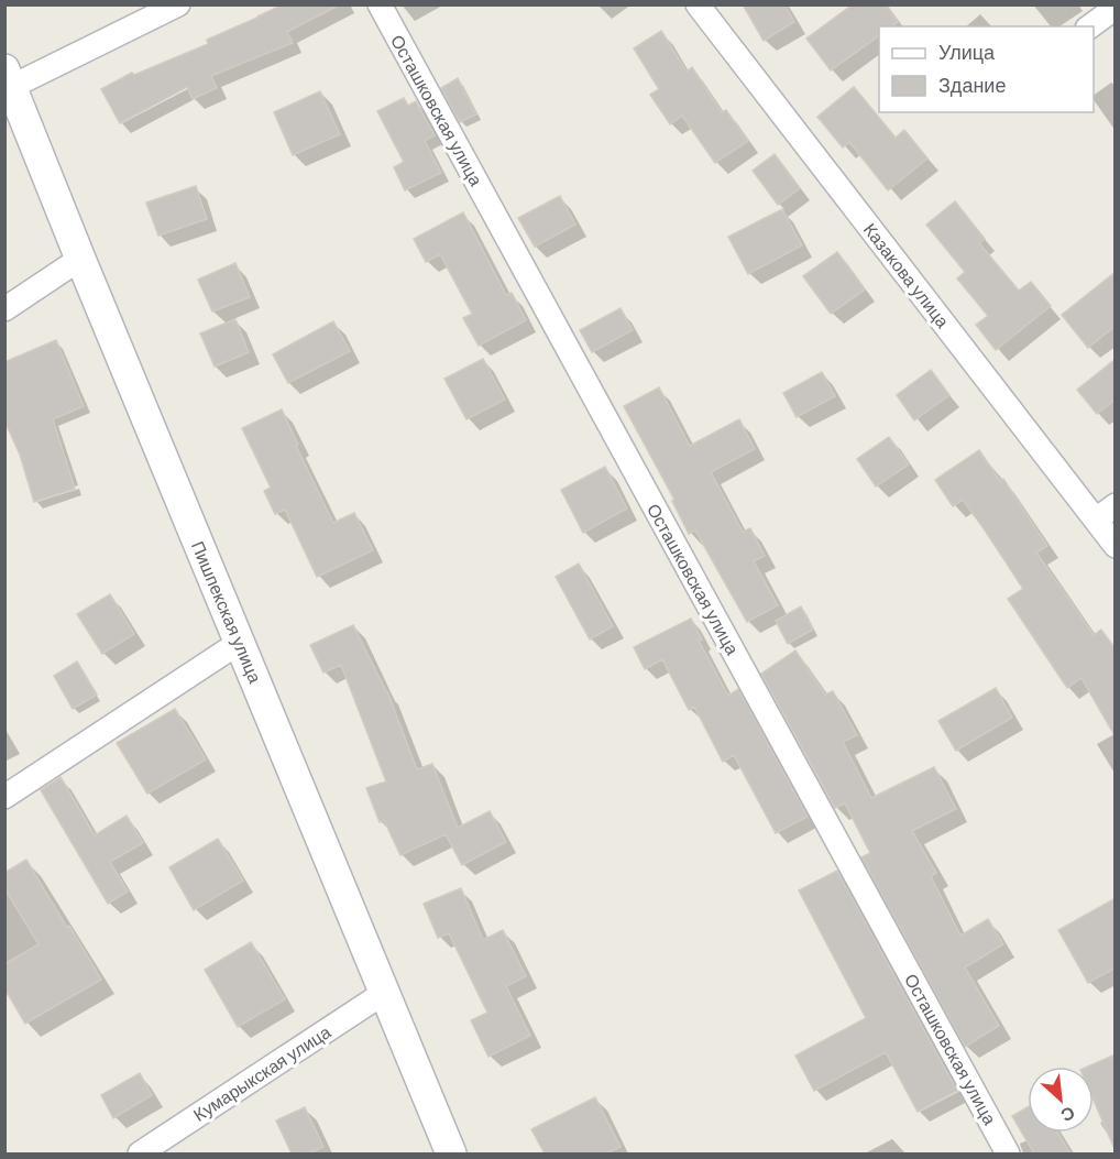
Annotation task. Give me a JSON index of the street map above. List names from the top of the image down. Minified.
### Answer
{"streets":{"street":["Осташковская улица","Казакова улица","Пишпекская улица","Кумарыкская улица"]},"crossings":[["Пишпекская улица","Кумарыкская улица"]],"legend":["Улица","Здание"],"north":"bottom right"}
